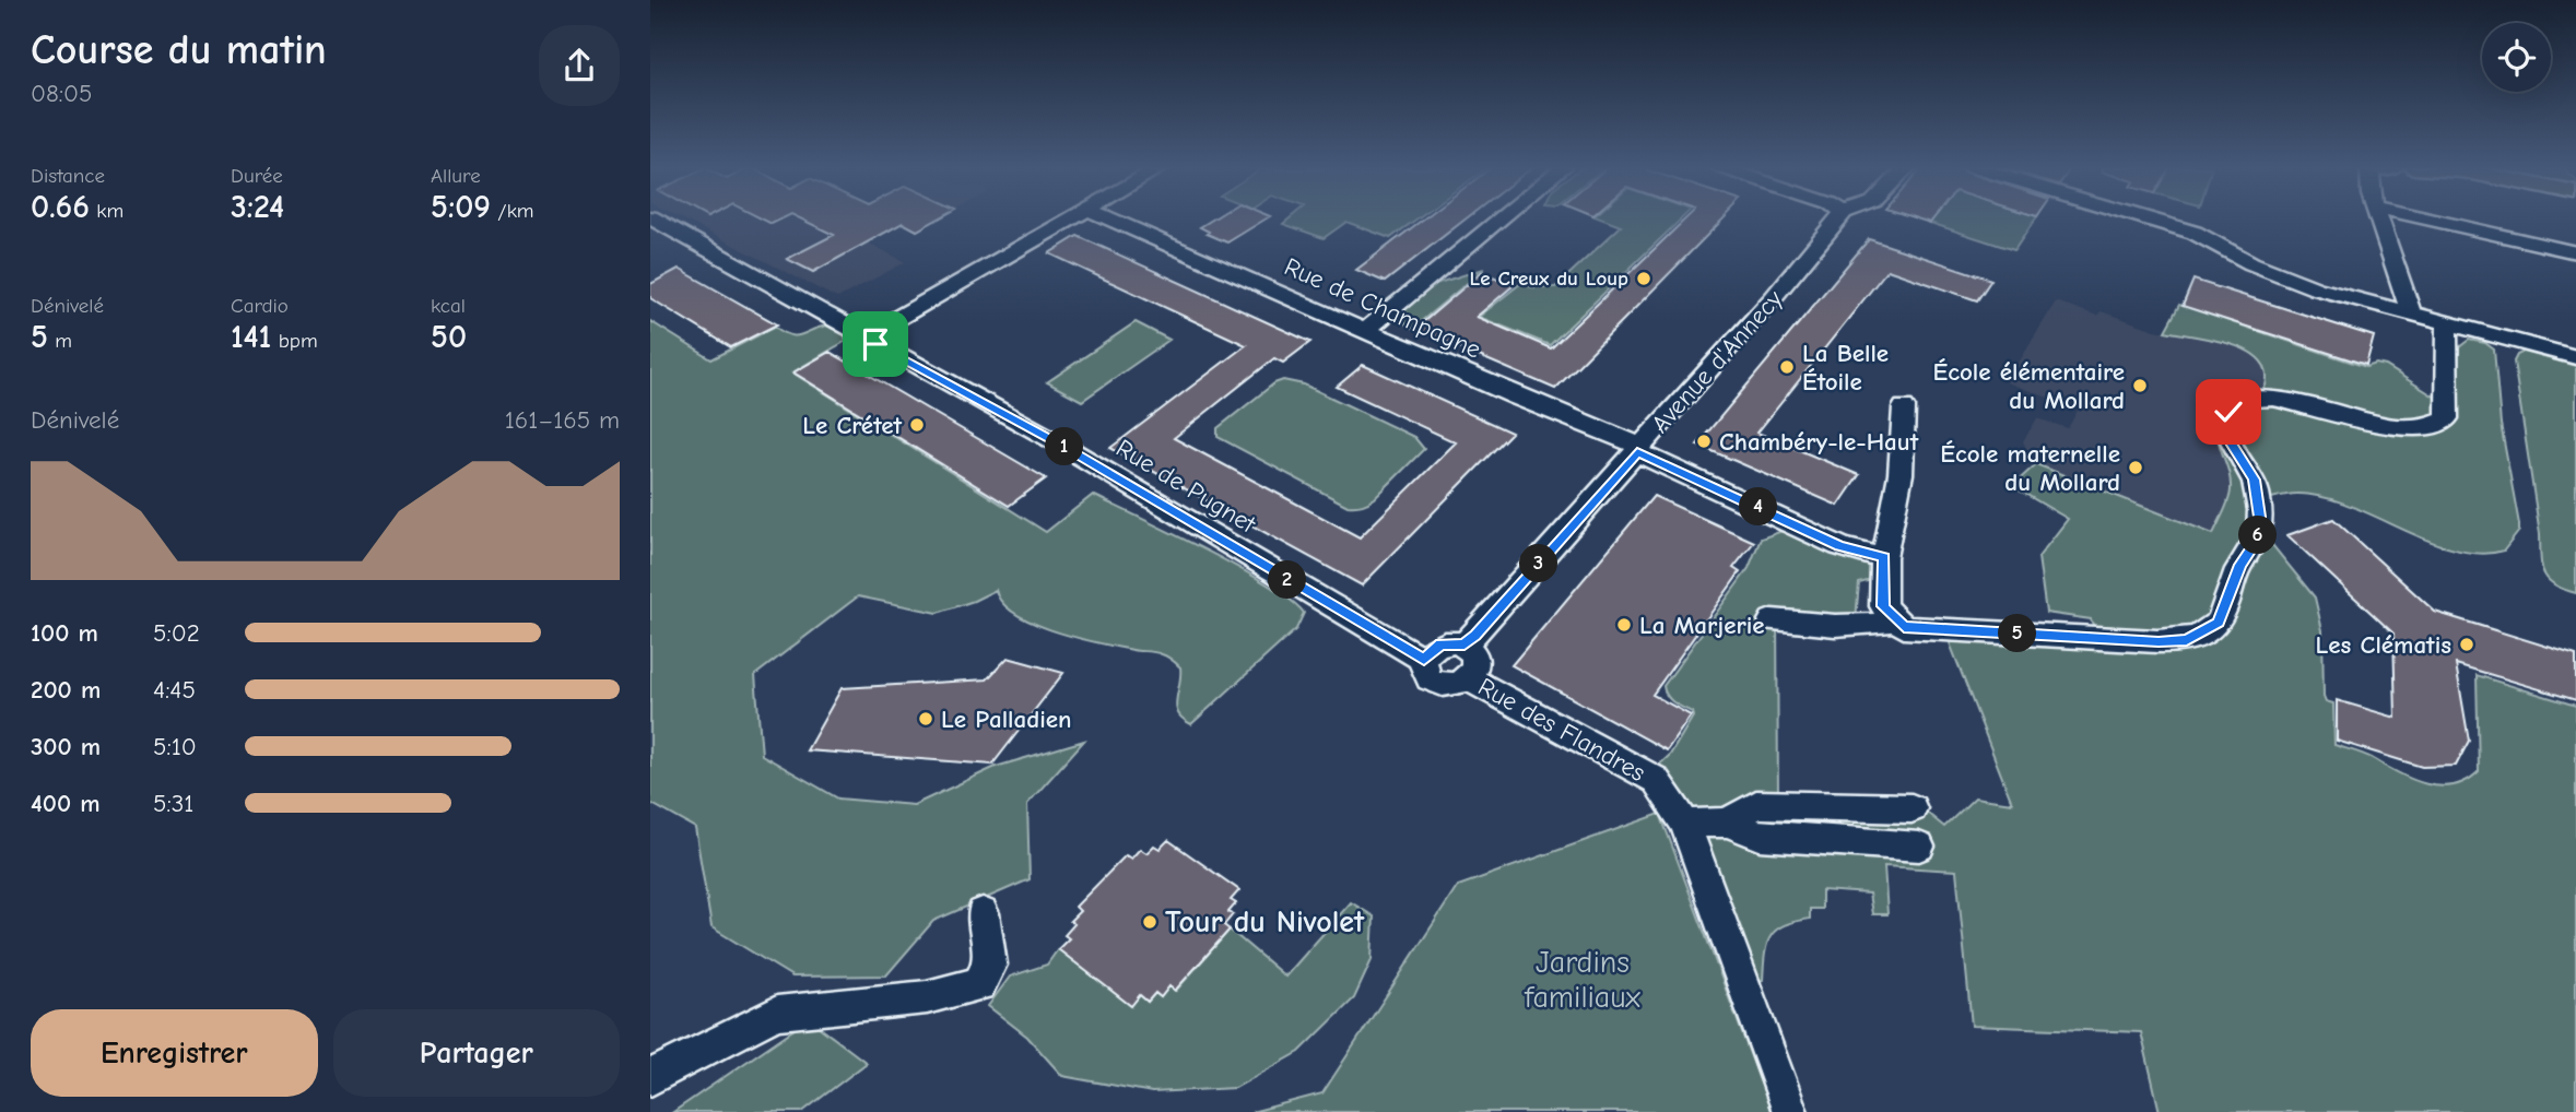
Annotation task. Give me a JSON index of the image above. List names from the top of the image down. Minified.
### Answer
{"streets":{"street":["Rue de Champagne","Avenue d'Annecy","Rue de Pugnet","Rue des Flandres"]},"crossings":[["Rue de Champagne","Avenue d'Annecy"],["Avenue d'Annecy","Rue de Pugnet"],["Avenue d'Annecy","Rue des Flandres"],["Rue de Pugnet","Rue des Flandres"]],"parks":["Jardins familiaux"],"places":["Le Creux du Loup","La Belle Étoile","École élémentaire du Mollard","Le Crétet","Chambéry-le-Haut","École maternelle du Mollard","La Marjerie","Les Clématis","Le Palladien","Tour du Nivolet"],"page":{"heading":["Course du matin","08:05"],"stats":[["Distance","0.66 km"],["Durée","3:24"],["Allure","5:09 /km"],["Dénivelé","5 m"],["Cardio","141 bpm"],["kcal","50"]],"chart":["Dénivelé","161–165 m"],"pins":["1","4","6","3","2","5"],"list":[{"name":"100 m","note":"5:02"},{"name":"200 m","note":"4:45"},{"name":"300 m","note":"5:10"},{"name":"400 m","note":"5:31"}],"buttons":["Enregistrer","Partager"]}}
